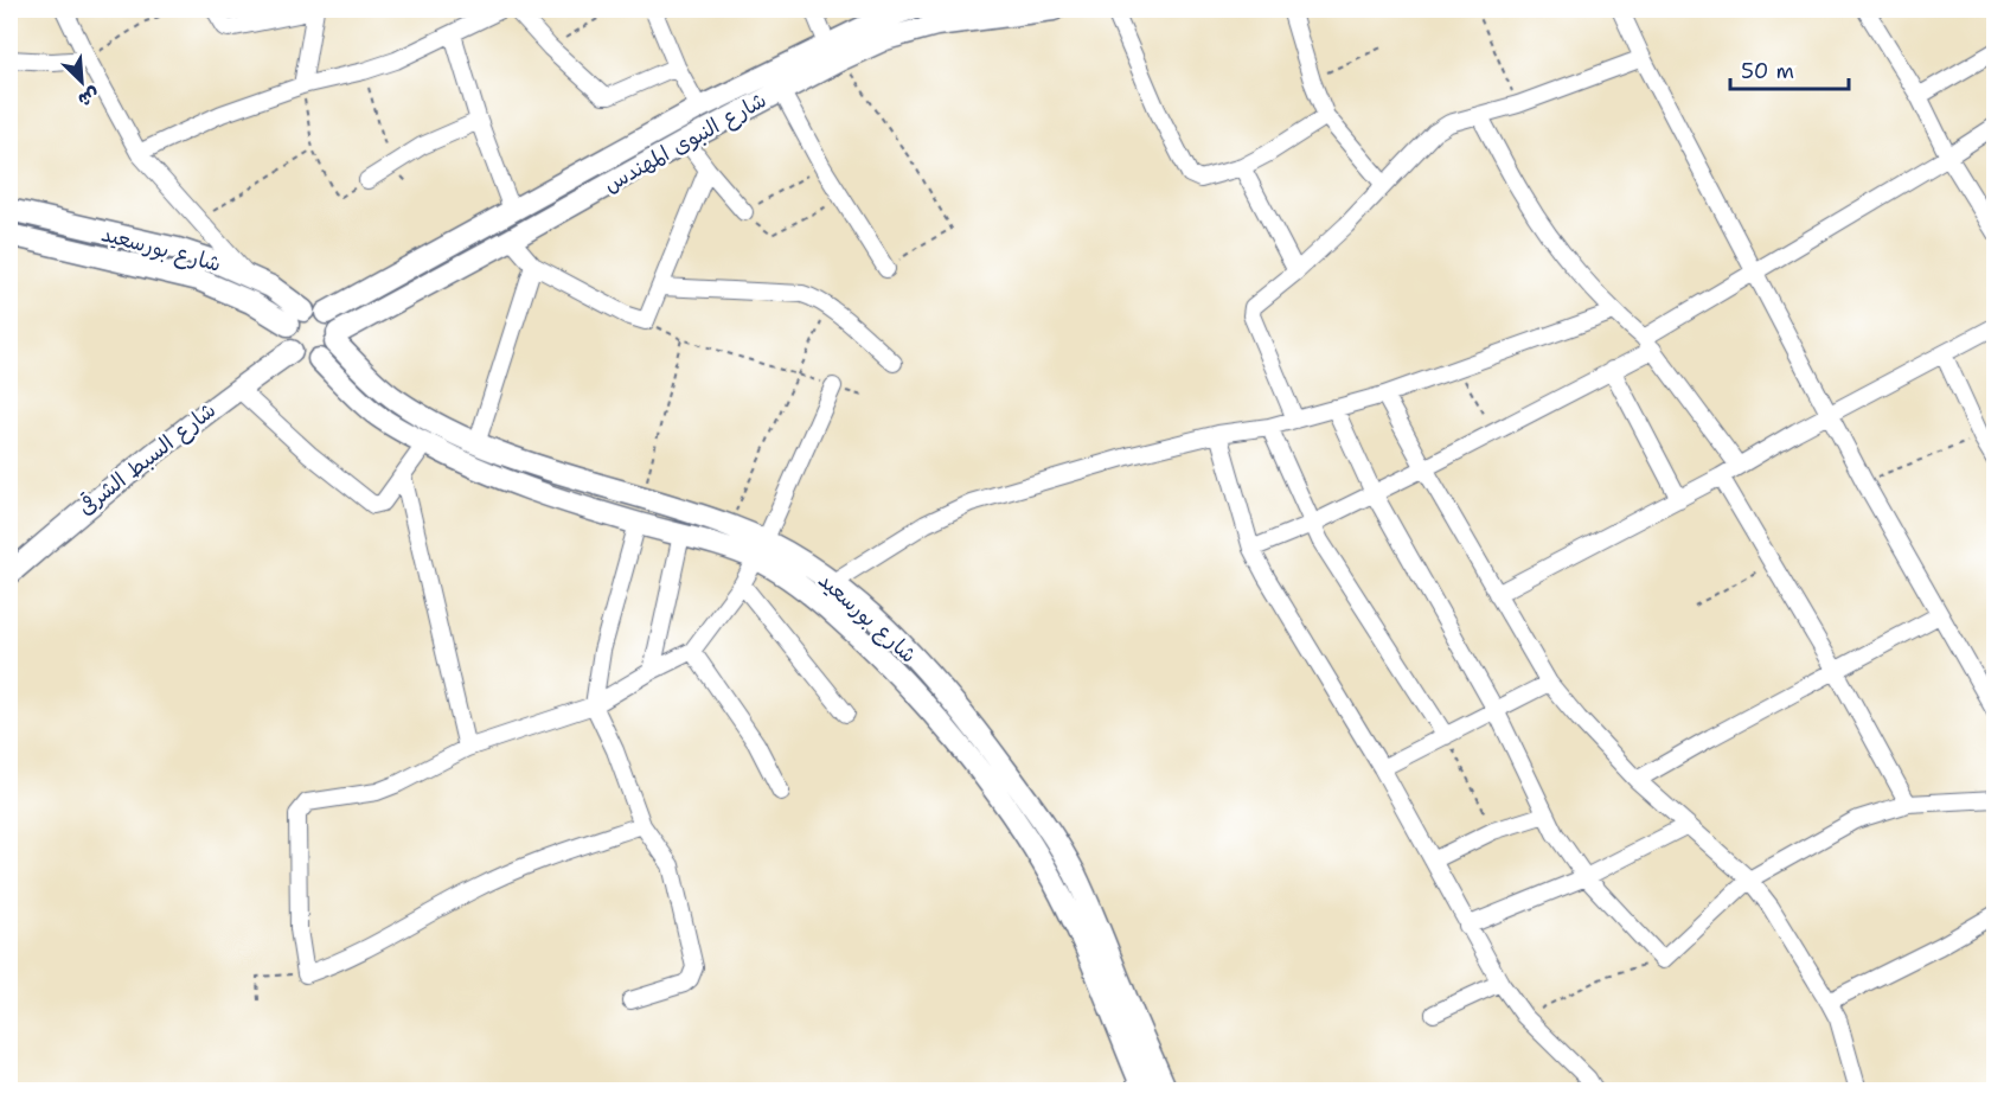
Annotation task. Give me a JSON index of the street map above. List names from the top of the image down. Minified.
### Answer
{"streets":{"street":["شارع النبوى المهندس","شارع بورسعيد","شارع السبط الشرقى"]},"crossings":[["شارع النبوى المهندس","شارع بورسعيد"],["شارع النبوى المهندس","شارع السبط الشرقى"],["شارع بورسعيد","شارع السبط الشرقى"]],"scale_bar":"50 m","north":"bottom right"}
